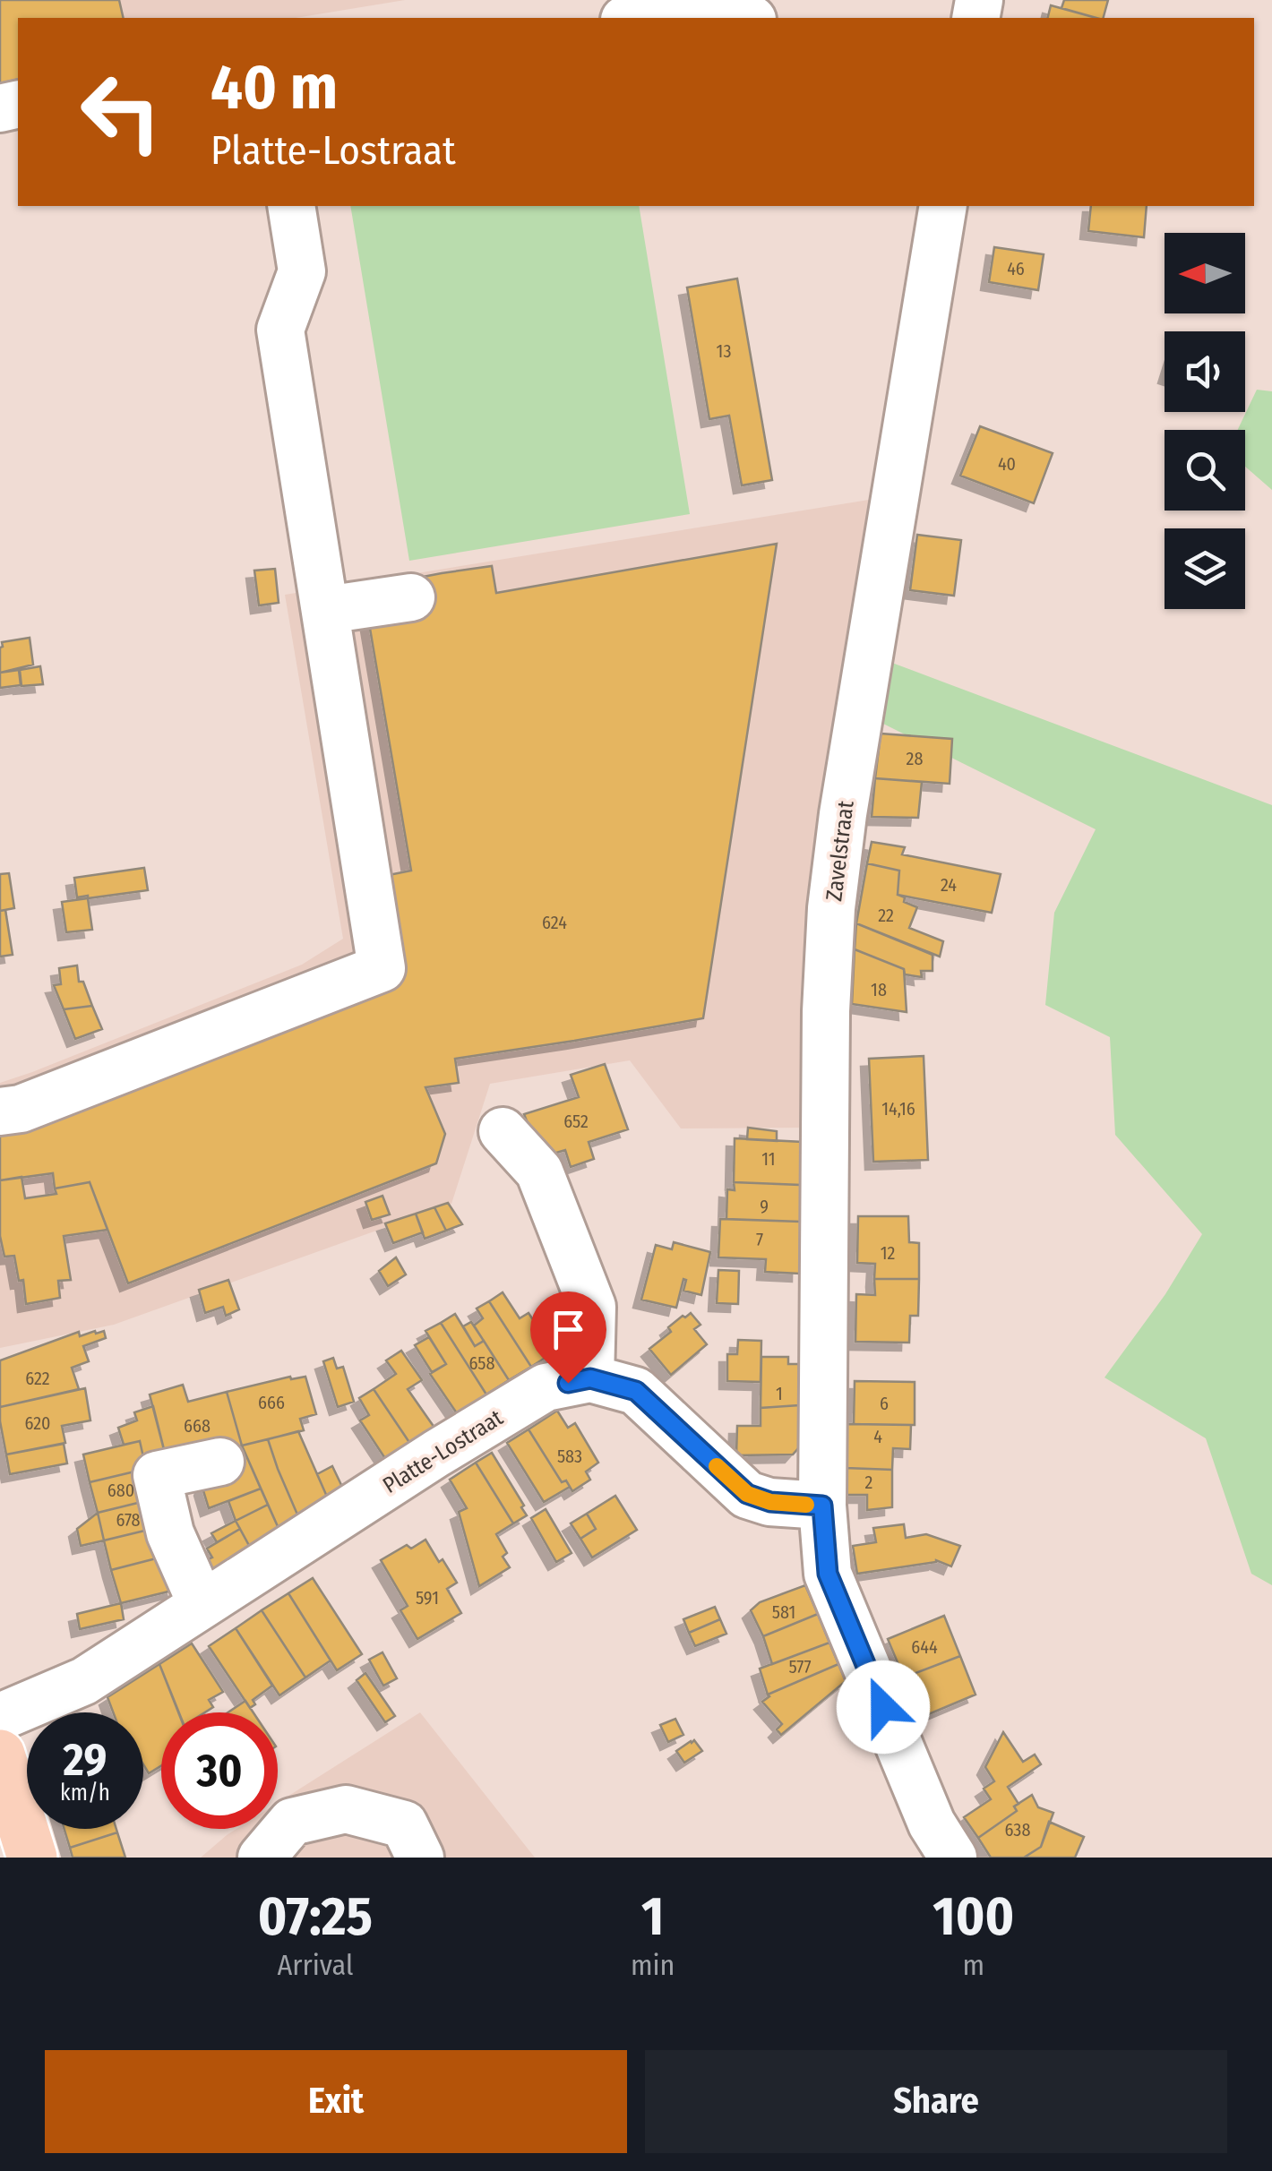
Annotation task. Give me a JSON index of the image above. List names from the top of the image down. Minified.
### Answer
{"streets":{"street":["Zavelstraat","Platte-Lostraat"]},"crossings":[["Zavelstraat","Platte-Lostraat"]],"house_numbers":["46","13","40","28","24","22","624","18","14,16","652","11","9","7","12","658","622","1","666","6","620","668","4","583","2","680","678","591","581","644","577","638"],"north":"left","page":{"turn":["40 m","Platte-Lostraat"],"speed":"29 km/h","limit":"30","eta":["07:25","Arrival","1","min","100","m"],"buttons":["Exit","Share"]}}
